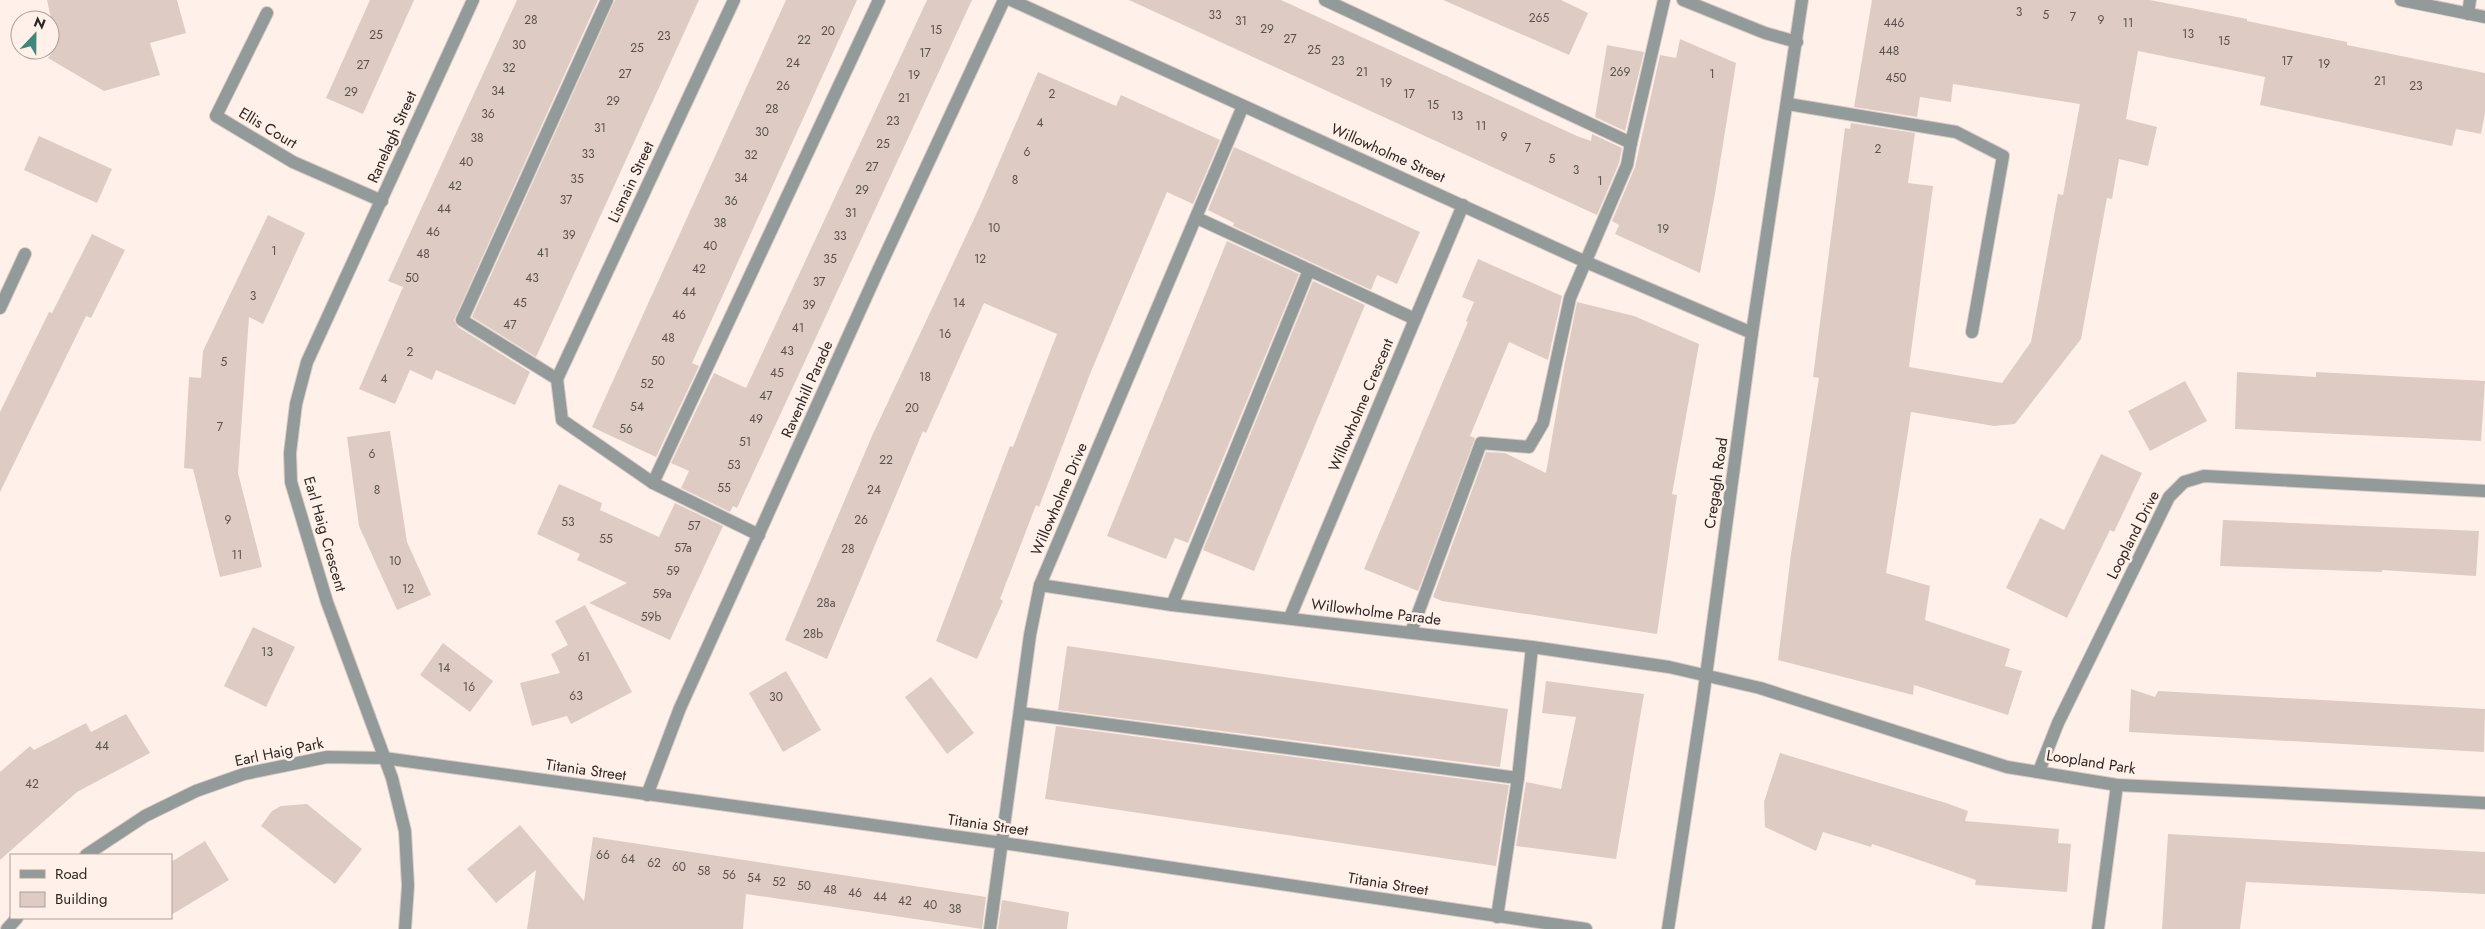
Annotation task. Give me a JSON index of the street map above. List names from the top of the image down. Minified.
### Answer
{"streets":{"street":["Ellis Court","Ranelagh Street","Willowholme Street","Lismain Street","Ravenhill Parade","Willowholme Crescent","Cregagh Road","Willowholme Drive","Earl Haig Crescent","Loopland Drive","Willowholme Parade","Earl Haig Park","Loopland Park","Titania Street"]},"crossings":[["Ellis Court","Ranelagh Street"],["Ranelagh Street","Earl Haig Crescent"],["Willowholme Street","Willowholme Crescent"],["Willowholme Street","Cregagh Road"],["Willowholme Street","Willowholme Drive"],["Ravenhill Parade","Titania Street"],["Willowholme Crescent","Willowholme Parade"],["Cregagh Road","Willowholme Parade"],["Cregagh Road","Loopland Park"],["Willowholme Drive","Willowholme Parade"],["Willowholme Drive","Titania Street"],["Earl Haig Crescent","Earl Haig Park"],["Earl Haig Crescent","Titania Street"],["Loopland Drive","Loopland Park"],["Willowholme Parade","Loopland Park"],["Earl Haig Park","Titania Street"]],"house_numbers":["3","33","5","7","265","28","9","31","446","11","29","15","20","13","25","23","27","22","15","30","25","25","448","17","23","17","24","19","27","32","21","269","27","1","19","450","21","19","26","23","34","29","2","17","21","29","15","28","36","13","23","4","11","31","30","9","38","25","7","2","6","33","32","5","40","27","3","34","35","8","1","42","29","37","36","44","31","38","10","19","46","39","33","40","1","41","48","35","12","42","50","43","37","44","3","45","14","39","46","47","41","16","48","43","2","50","5","45","18","4","52","47","54","20","49","7","56","51","6","22","53","55","8","24","9","26","53","57","55","57a","28","11","10","59","12","59a","28a","59b","28b","13","61","14","16","63","30","44","42","66","64","62","60","58","56","54","52","50","48","46","44","42","40","38"],"legend":["Road","Building"],"north":"top"}
